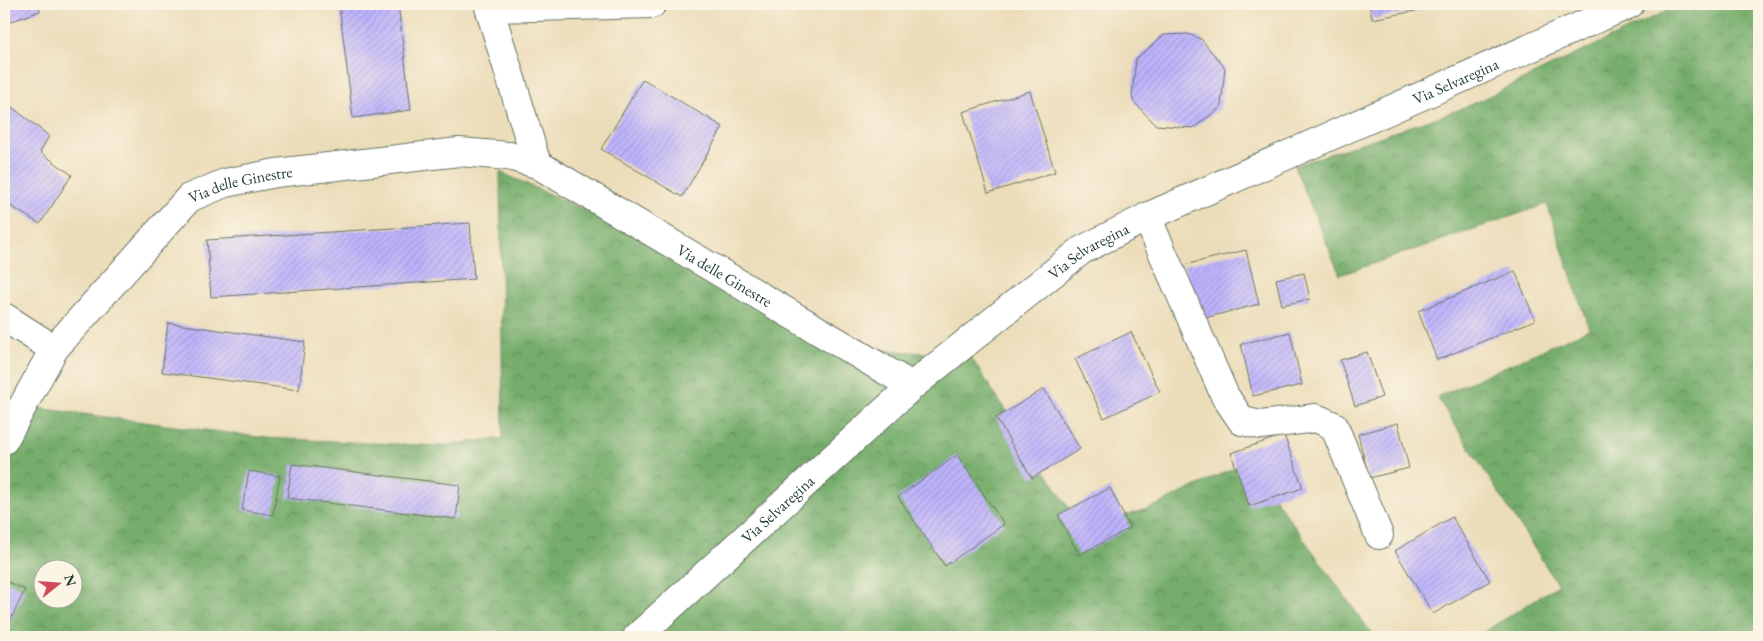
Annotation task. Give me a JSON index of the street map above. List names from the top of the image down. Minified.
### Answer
{"streets":{"street":["Via Selvaregina","Via delle Ginestre"]},"crossings":[["Via Selvaregina","Via delle Ginestre"]],"north":"right"}
